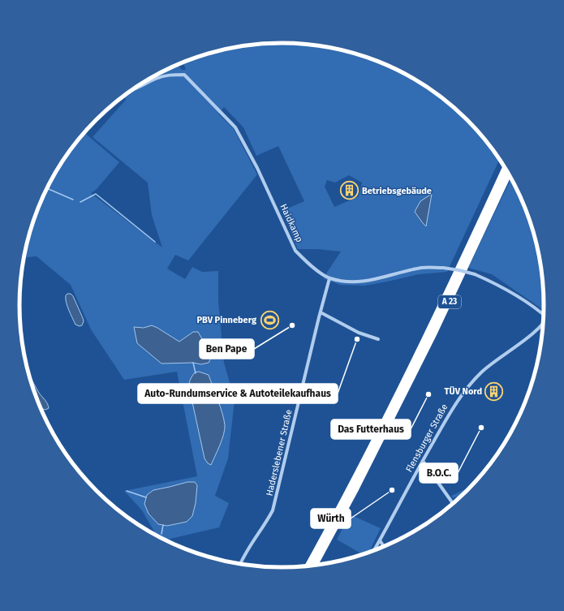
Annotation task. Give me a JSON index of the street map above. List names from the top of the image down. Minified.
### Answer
{"streets":{"highway":["A 23"],"street":["Haidkamp","Flensburger Straße","Haderslebener Straße"]},"crossings":[["Haidkamp","Haderslebener Straße"]],"places":{"building":["Betriebsgebäude","TÜV Nord"],"sports":["PBV Pinneberg"],"other":["Ben Pape","Auto-Rundumservice & Autoteilekaufhaus","Das Futterhaus","B.O.C.","Würth"]}}
